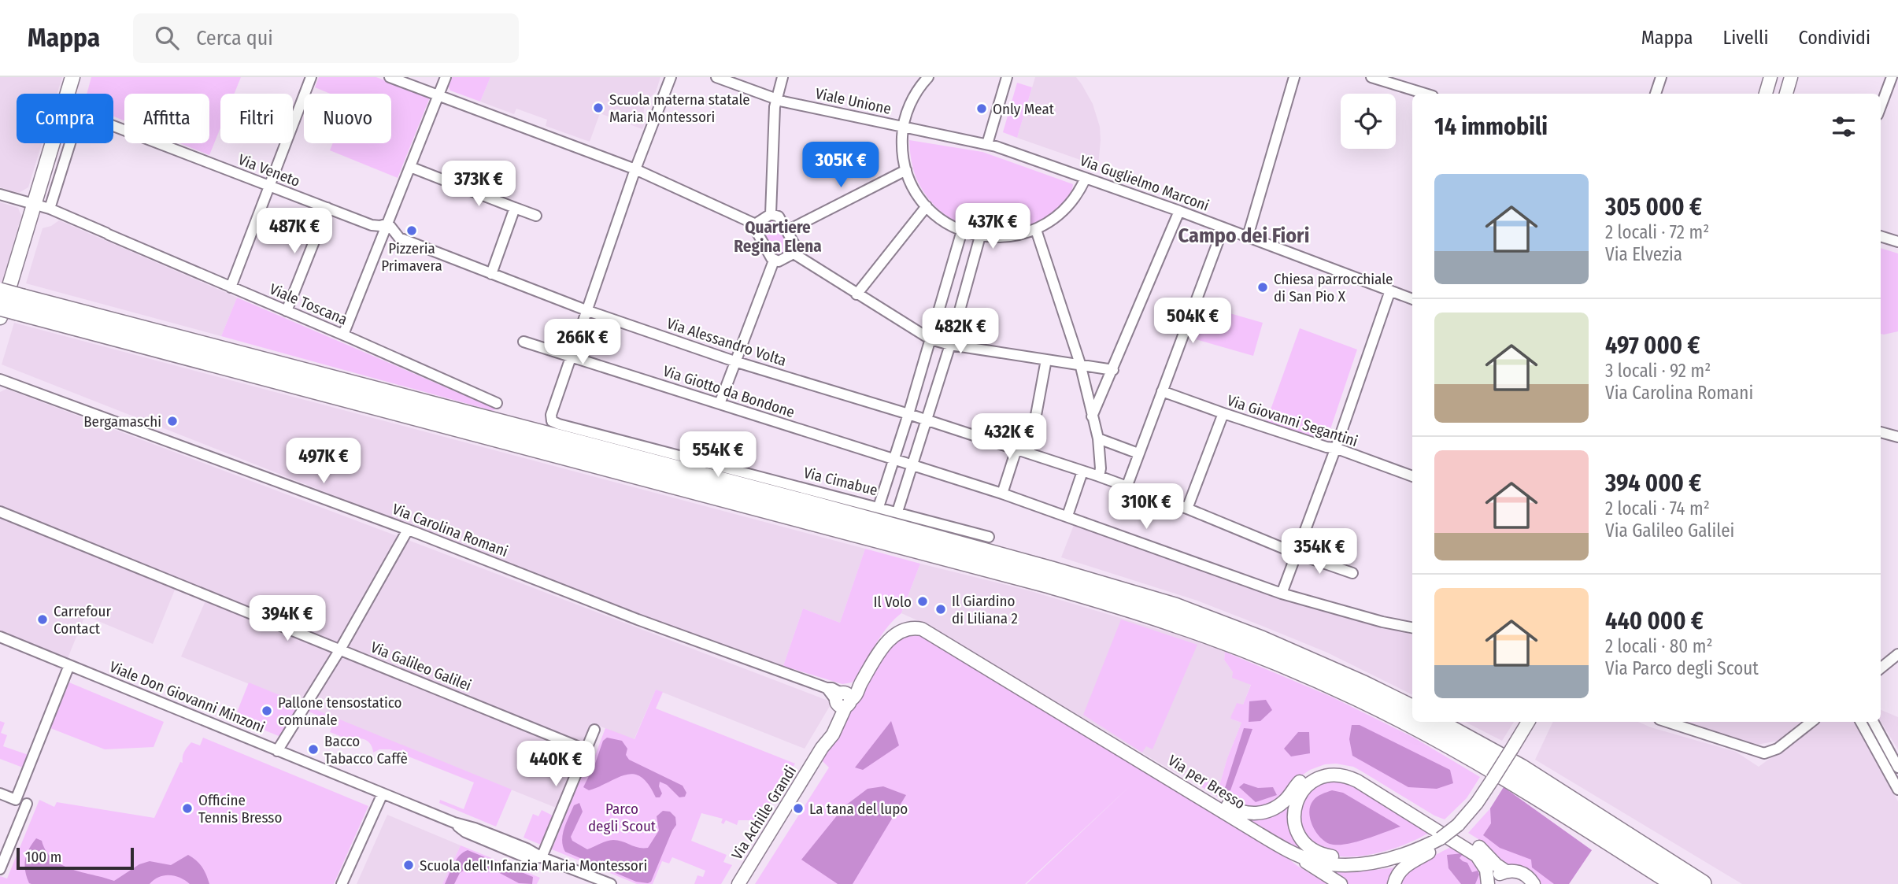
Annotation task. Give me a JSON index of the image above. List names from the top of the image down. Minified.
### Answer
{"streets":{"street":["Viale Unione","Via Veneto","Via Guglielmo Marconi","Viale Toscana","Via Alessandro Volta","Via Giotto da Bondone","Via Giovanni Segantini","Via Cimabue","Via Carolina Romani","Via Galileo Galilei","Viale Don Giovanni Minzoni","Via per Bresso","Via Achille Grandi"]},"crossings":[["Viale Unione","Via Guglielmo Marconi"],["Via Veneto","Viale Toscana"],["Via Giotto da Bondone","Via Cimabue"],["Via Carolina Romani","Via per Bresso"],["Via Carolina Romani","Via Achille Grandi"],["Via per Bresso","Via Achille Grandi"]],"districts":["Quartiere Regina Elena","Campo dei Fiori"],"parks":["Parco degli Scout"],"places":["Scuola materna statale Maria Montessori","Only Meat","Pizzeria Primavera","Chiesa parrocchiale di San Pio X","Bergamaschi","Il Volo","Il Giardino di Liliana 2","Carrefour Contact","Pallone tensostatico comunale","Bacco Tabacco Caffè","Officine Tennis Bresso","La tana del lupo","Scuola dell'Infanzia Maria Montessori"],"scale_bar":"100 m","page":{"header":"Mappa","search":"Cerca qui","nav":["Mappa","Livelli","Condividi"],"chip":["Compra","Affitta","Filtri","Nuovo"],"heading":"14 immobili","price":["305K €","373K €","437K €","487K €","504K €","482K €","266K €","432K €","554K €","497K €","310K €","354K €","394K €","440K €"],"list":[{"name":"305 000 €","note":"2 locali · 72 m² · Via Elvezia"},{"name":"497 000 €","note":"3 locali · 92 m² · Via Carolina Romani"},{"name":"394 000 €","note":"2 locali · 74 m² · Via Galileo Galilei"},{"name":"440 000 €","note":"2 locali · 80 m² · Via Parco degli Scout"}],"scale":"100 m"}}
